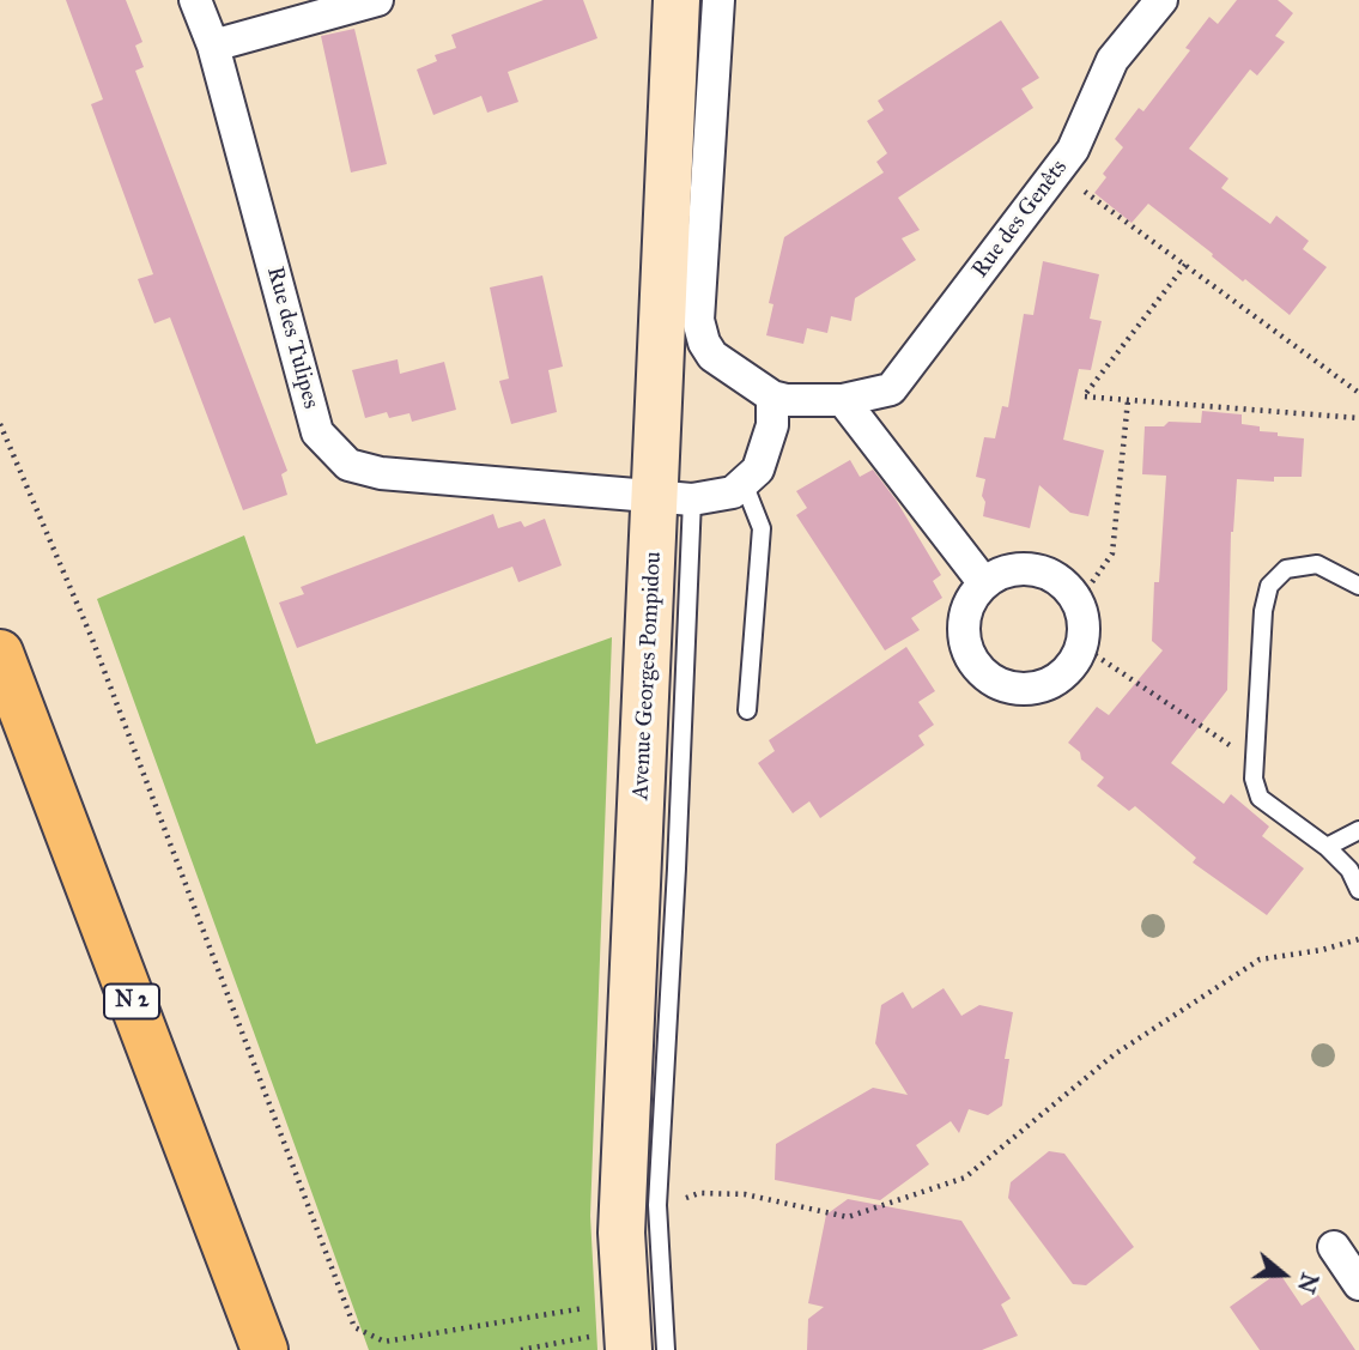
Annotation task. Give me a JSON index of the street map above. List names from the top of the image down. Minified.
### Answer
{"streets":{"main road":["Avenue Georges Pompidou","N 2"],"street":["Rue des Genêts","Rue des Tulipes"]},"crossings":[["Rue des Tulipes","Avenue Georges Pompidou"]],"north":"right"}
